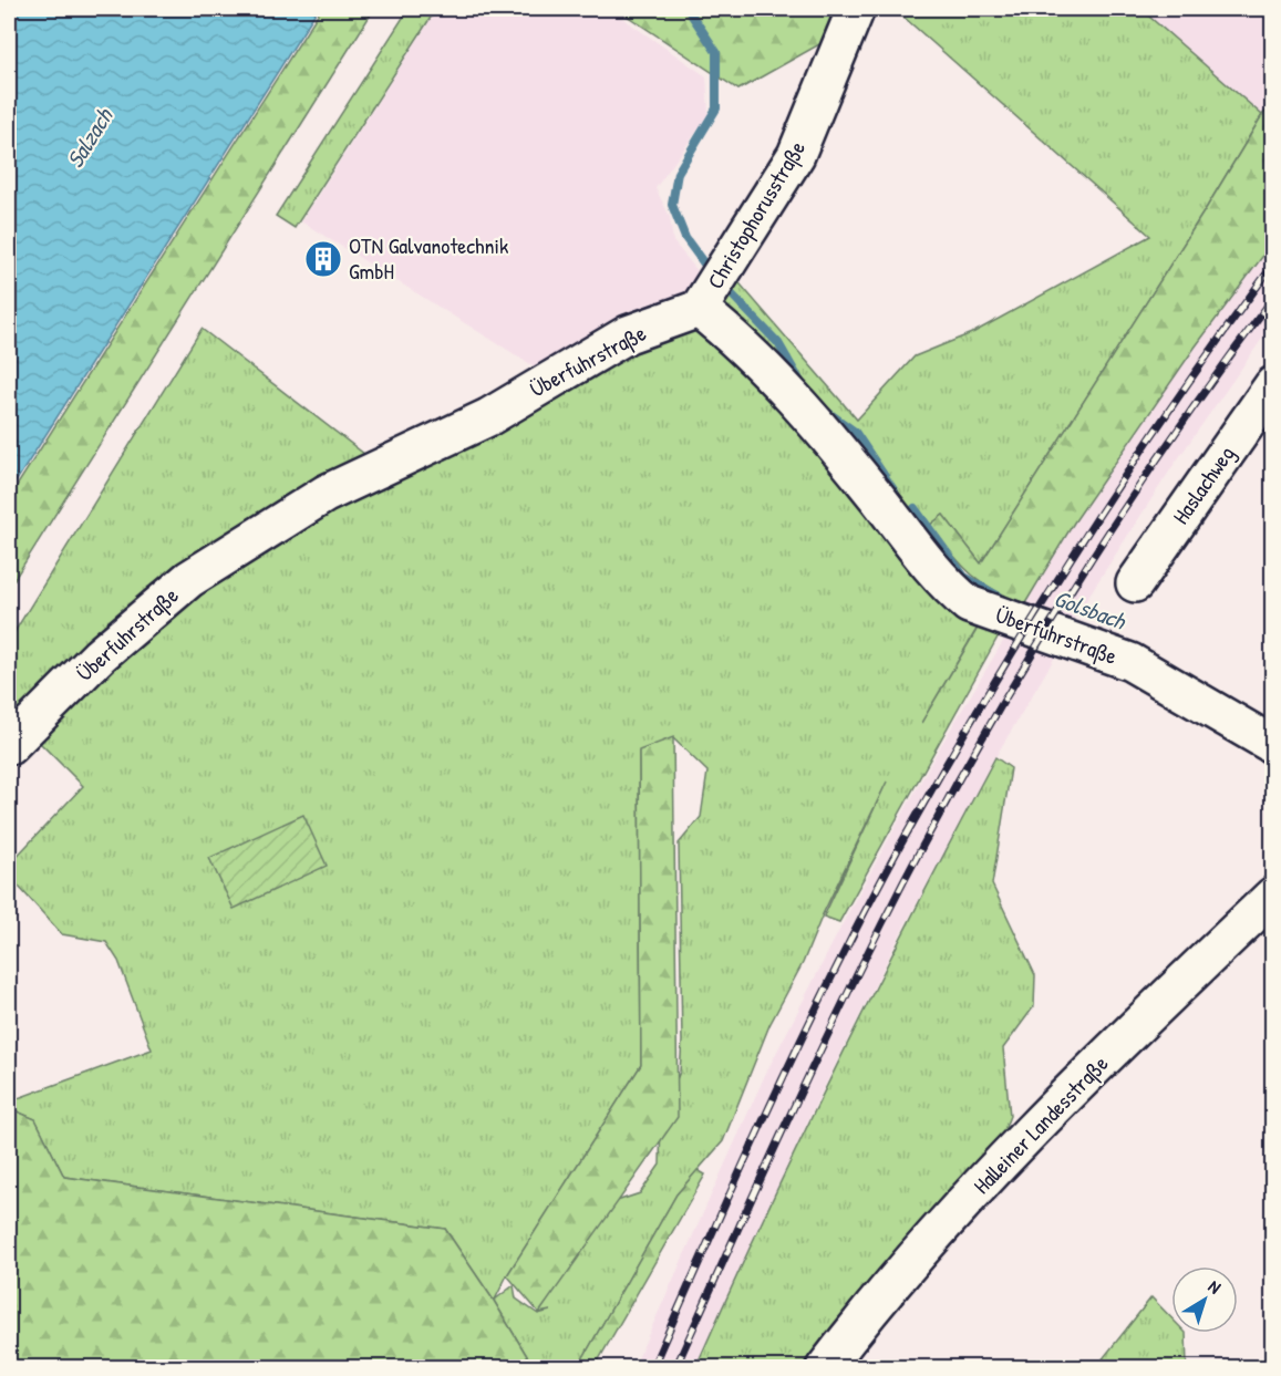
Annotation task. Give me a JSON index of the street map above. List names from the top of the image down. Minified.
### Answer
{"streets":{"street":["Christophorusstraße","Überfuhrstraße","Haslachweg","Halleiner Landesstraße"]},"crossings":[["Christophorusstraße","Überfuhrstraße"]],"water":["Salzach","Golsbach"],"places":{"building":["OTN Galvanotechnik GmbH"]},"north":"top right"}
